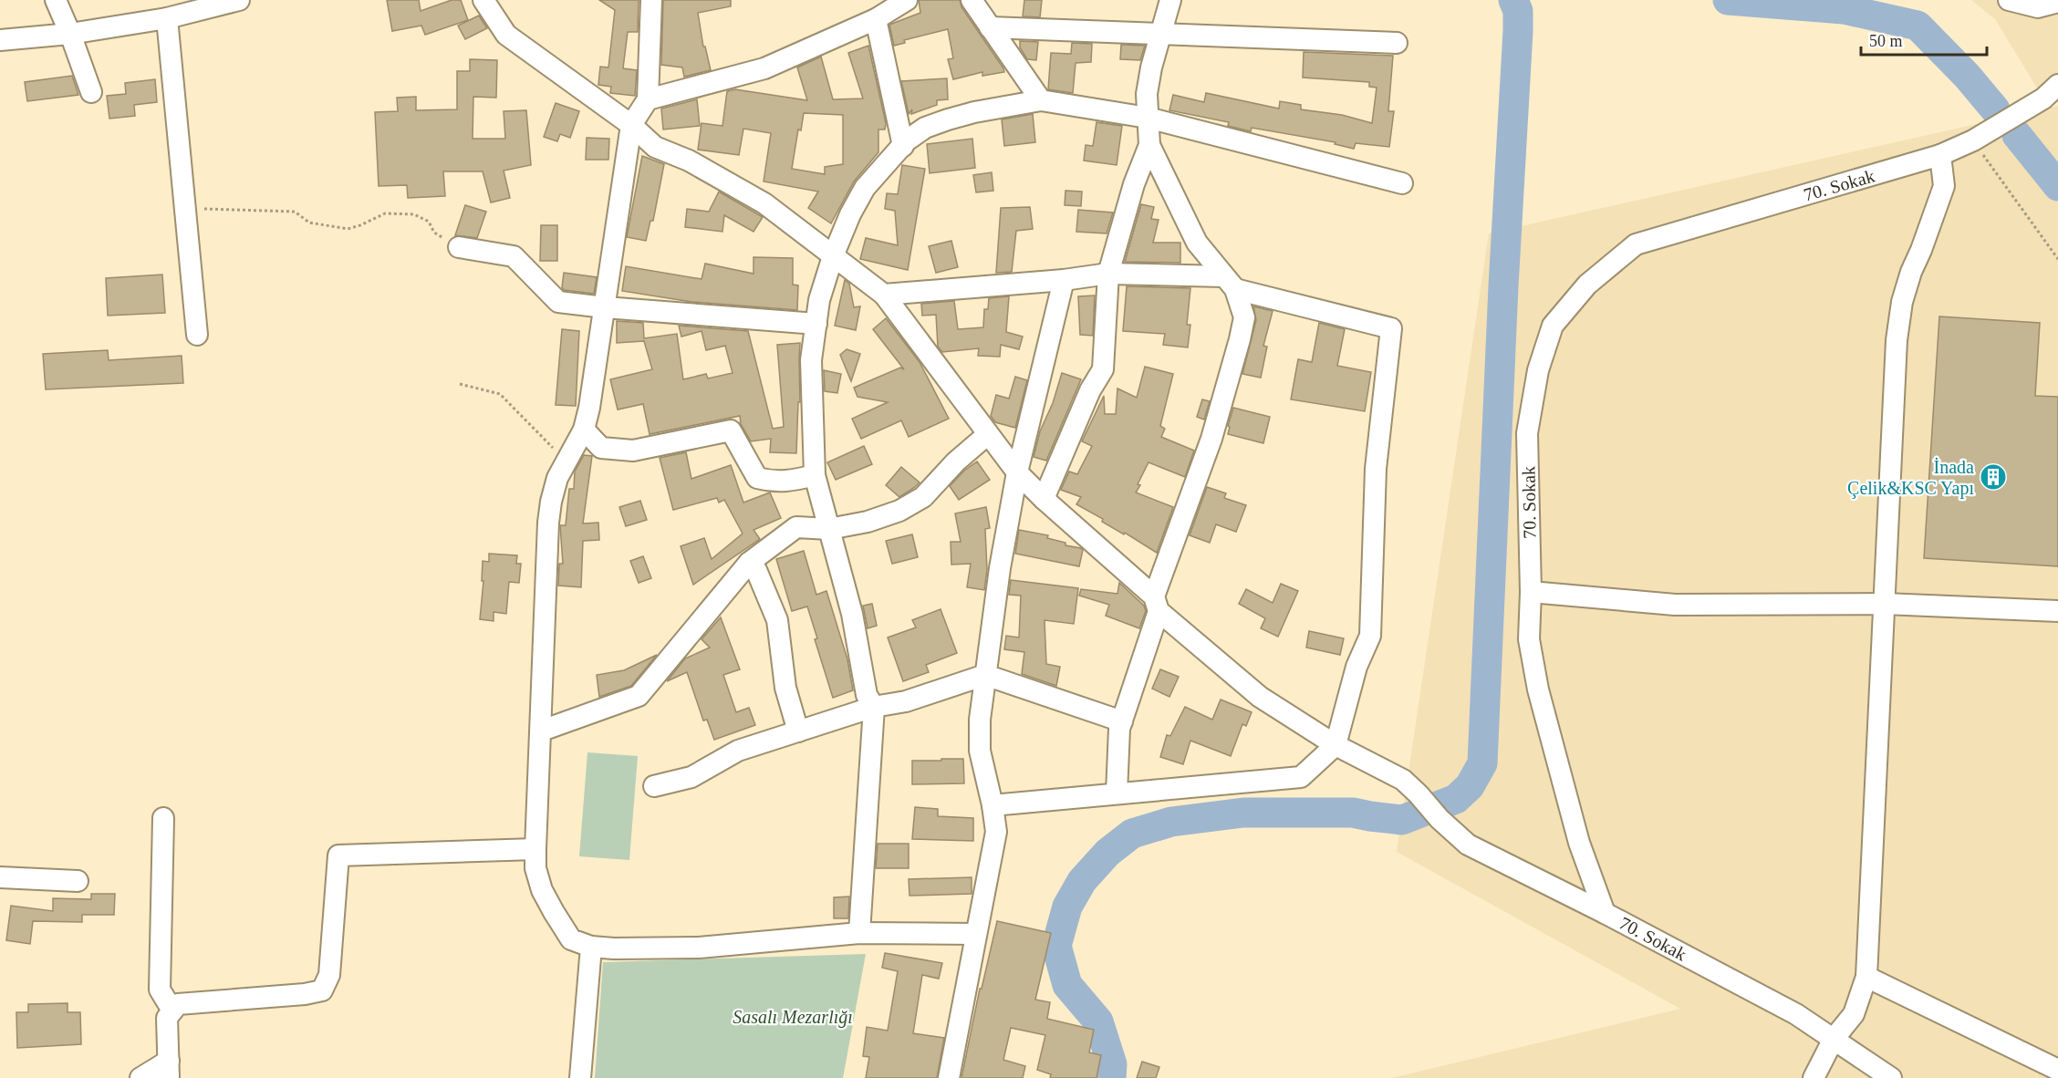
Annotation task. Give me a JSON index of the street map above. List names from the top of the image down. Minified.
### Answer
{"streets":{"street":["70. Sokak"]},"parks":["Sasalı Mezarlığı"],"places":{"building":["İnada Çelik&KSC Yapı"]},"scale_bar":"50 m"}
